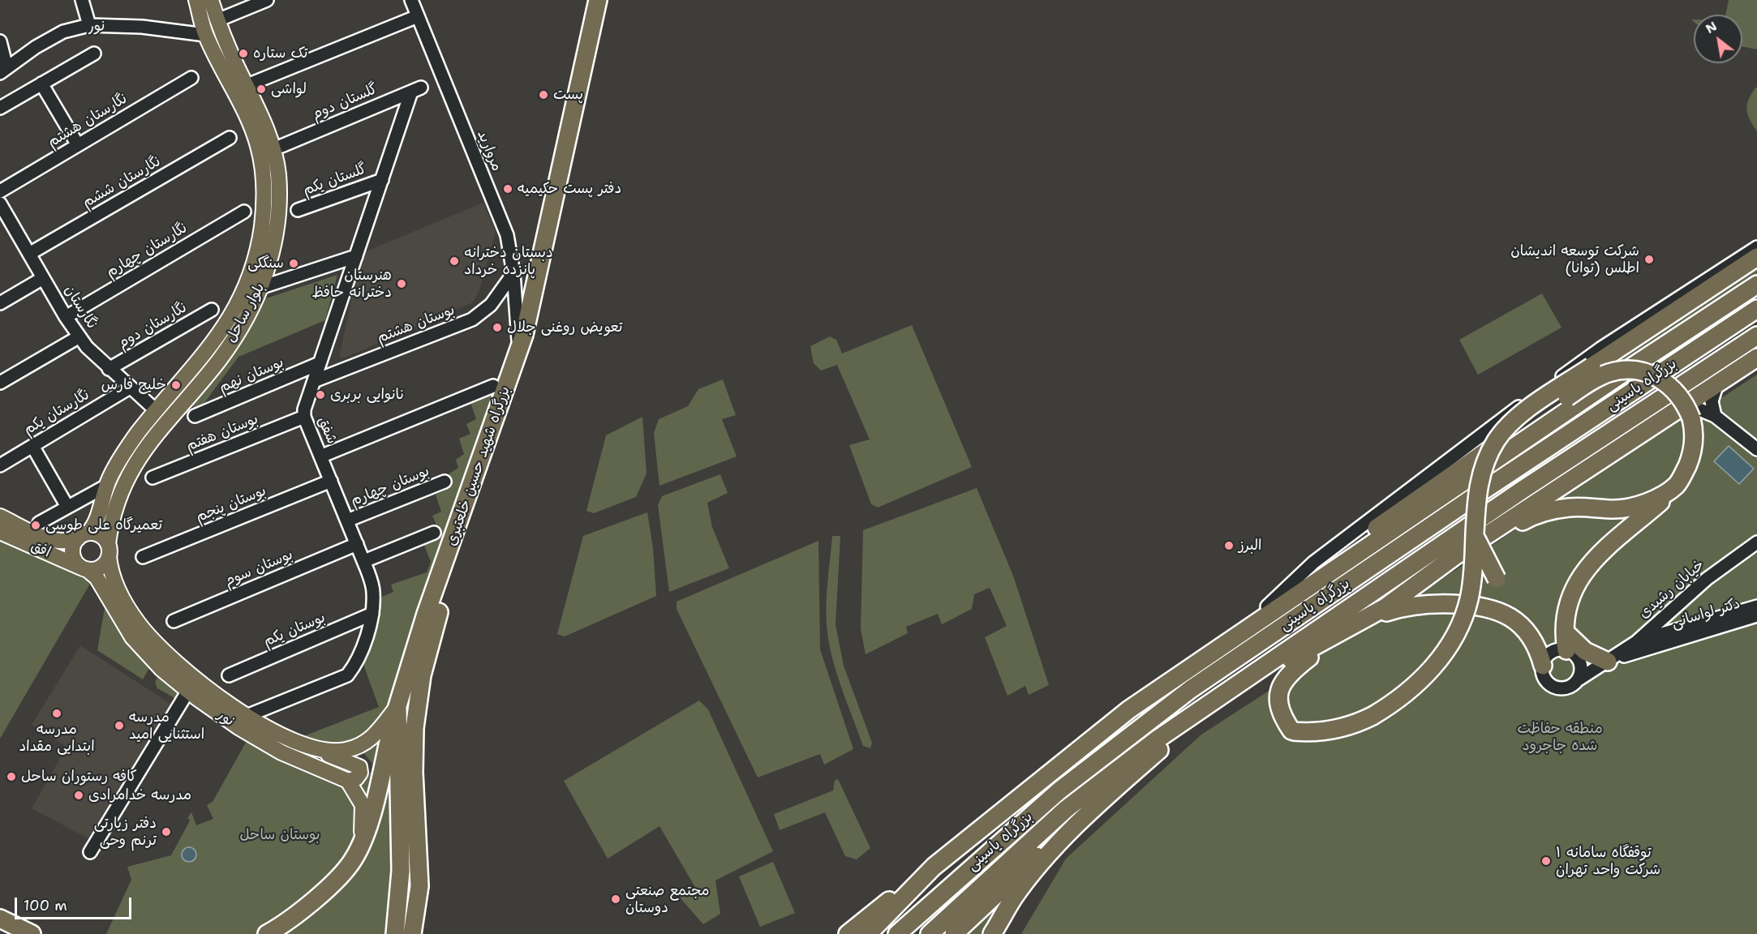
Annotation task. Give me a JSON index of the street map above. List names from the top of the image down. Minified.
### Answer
{"streets":{"highway":["بزرگراه یاسینی","بزرگراه شهید حسین خلعتبری"],"main road":["نور","بلوار ساحل","افق"],"street":["گلستان دوم","نگارستان هشتم","مروارید","گلستان یکم","نگارستان ششم","نگارستان چهارم","نگارستان","بوستان هشتم","نگارستان دوم","بوستان نهم","نگارستان یکم","شفق","بوستان هفتم","بوستان چهارم","بوستان پنجم","بوستان سوم","خیابان رشیدی","دکتر لواسانی","بوستان یکم"]},"crossings":[["نور","بلوار ساحل"],["نور","شفق"],["نور","بزرگراه شهید حسین خلعتبری"],["نور","افق"],["گلستان دوم","شفق"],["مروارید","بوستان هشتم"],["مروارید","بزرگراه شهید حسین خلعتبری"],["گلستان یکم","شفق"],["نگارستان ششم","نگارستان"],["نگارستان چهارم","نگارستان"],["نگارستان","بلوار ساحل"],["نگارستان","نگارستان دوم"],["نگارستان","نگارستان یکم"],["بلوار ساحل","افق"],["بوستان هشتم","شفق"],["بوستان نهم","شفق"],["شفق","بوستان هفتم"],["شفق","بوستان چهارم"],["شفق","بوستان پنجم"],["شفق","بوستان سوم"],["شفق","بوستان یکم"],["خیابان رشیدی","دکتر لواسانی"]],"parks":["منطقه حفاظت شده جاجرود","بوستان ساحل"],"places":["تک ستاره","لواشی","پست","دفتر پست حکیمیه","شرکت توسعه اندیشان اطلس (توانا)","دبستان دخترانه پانزده خرداد","سنگکی","هنرستان دخترانه حافظ","تعویض روغنی جلال","خلیج فارس","نانوایی بربری","تعمیرگاه علی طوسی","البرز","مدرسه ابتدایی مقداد","مدرسه استثنایی امید","کافه رستوران ساحل","مدرسه خدامرادی","دفتر زیارتی ترنم وحی","توقفگاه سامانه ۱ شرکت واحد تهران","مجتمع صنعتی دوستان"],"scale_bar":"100 m","north":"top left"}
